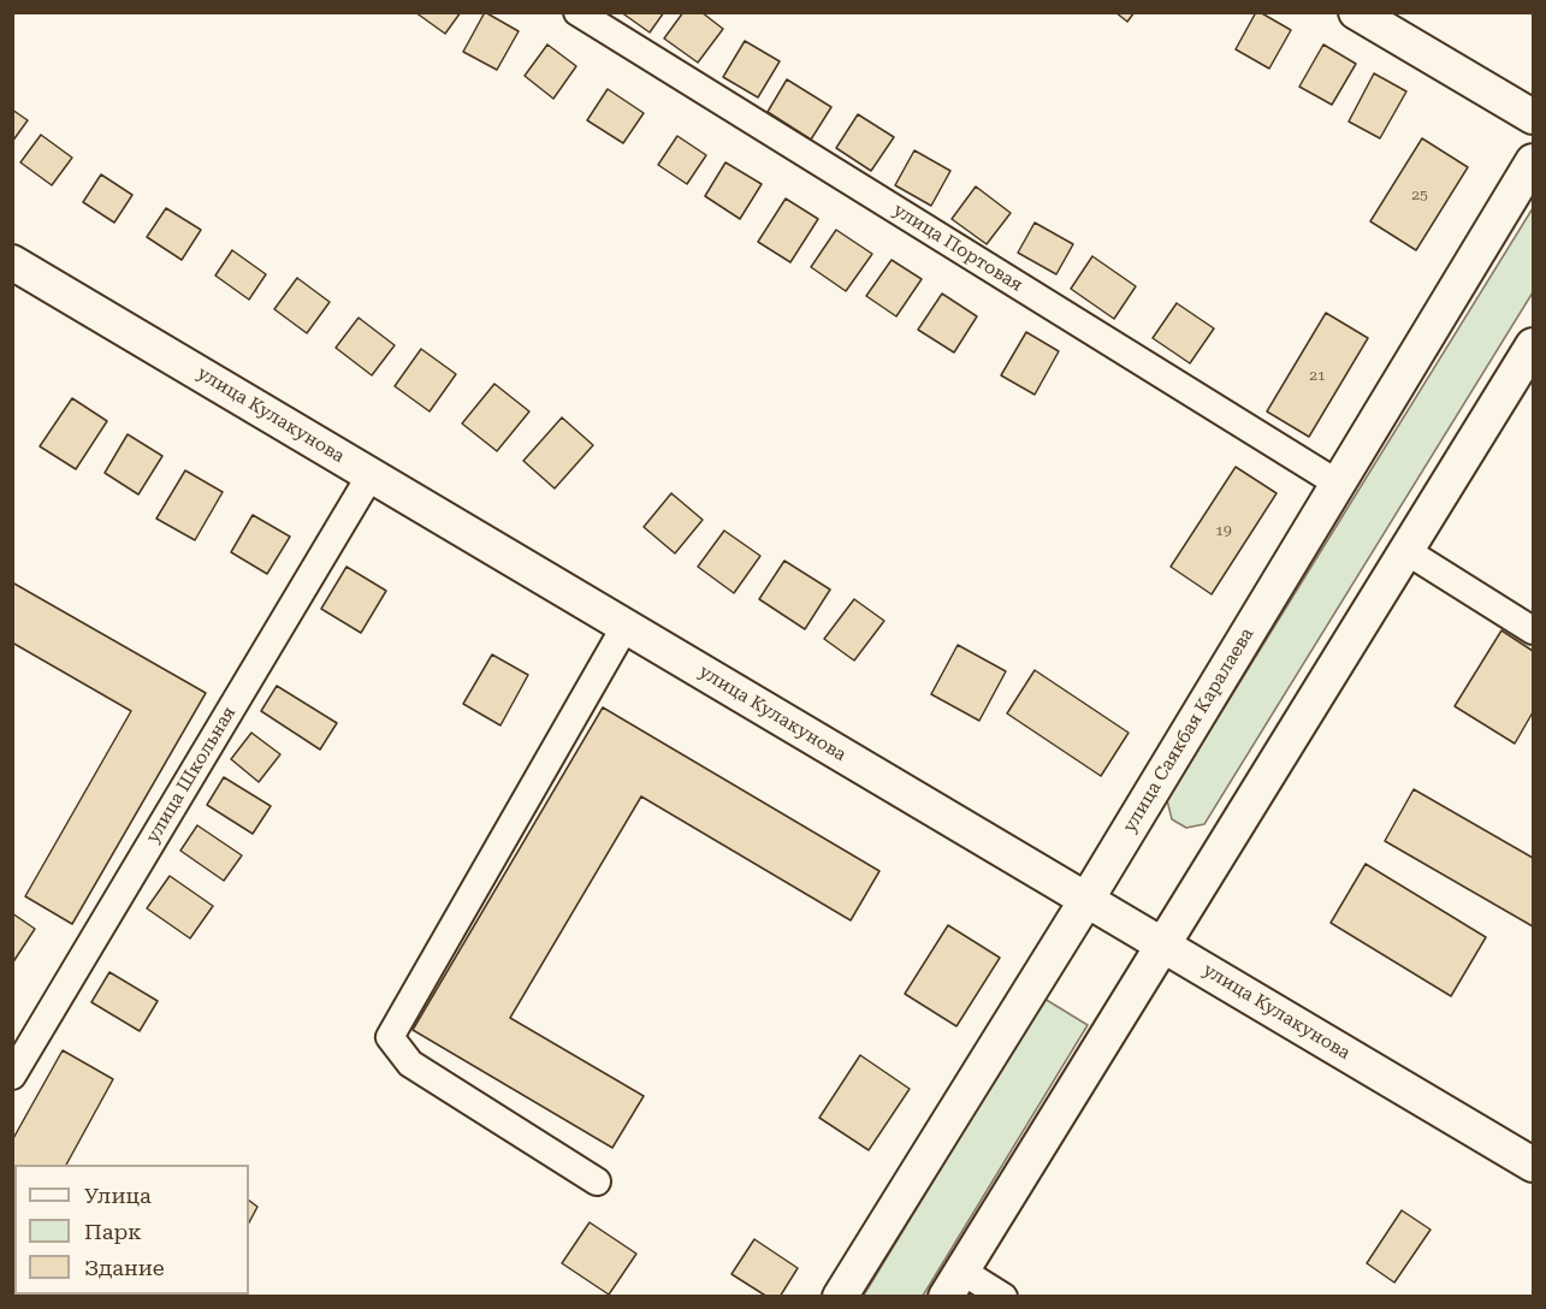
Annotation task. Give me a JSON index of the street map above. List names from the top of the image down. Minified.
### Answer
{"streets":{"street":["улица Портовая","улица Кулакунова","улица Саякбая Каралаева","улица Школьная"]},"crossings":[["улица Портовая","улица Саякбая Каралаева"],["улица Кулакунова","улица Саякбая Каралаева"],["улица Кулакунова","улица Школьная"]],"house_numbers":["25","21","19"],"legend":["Улица","Парк","Здание"]}
